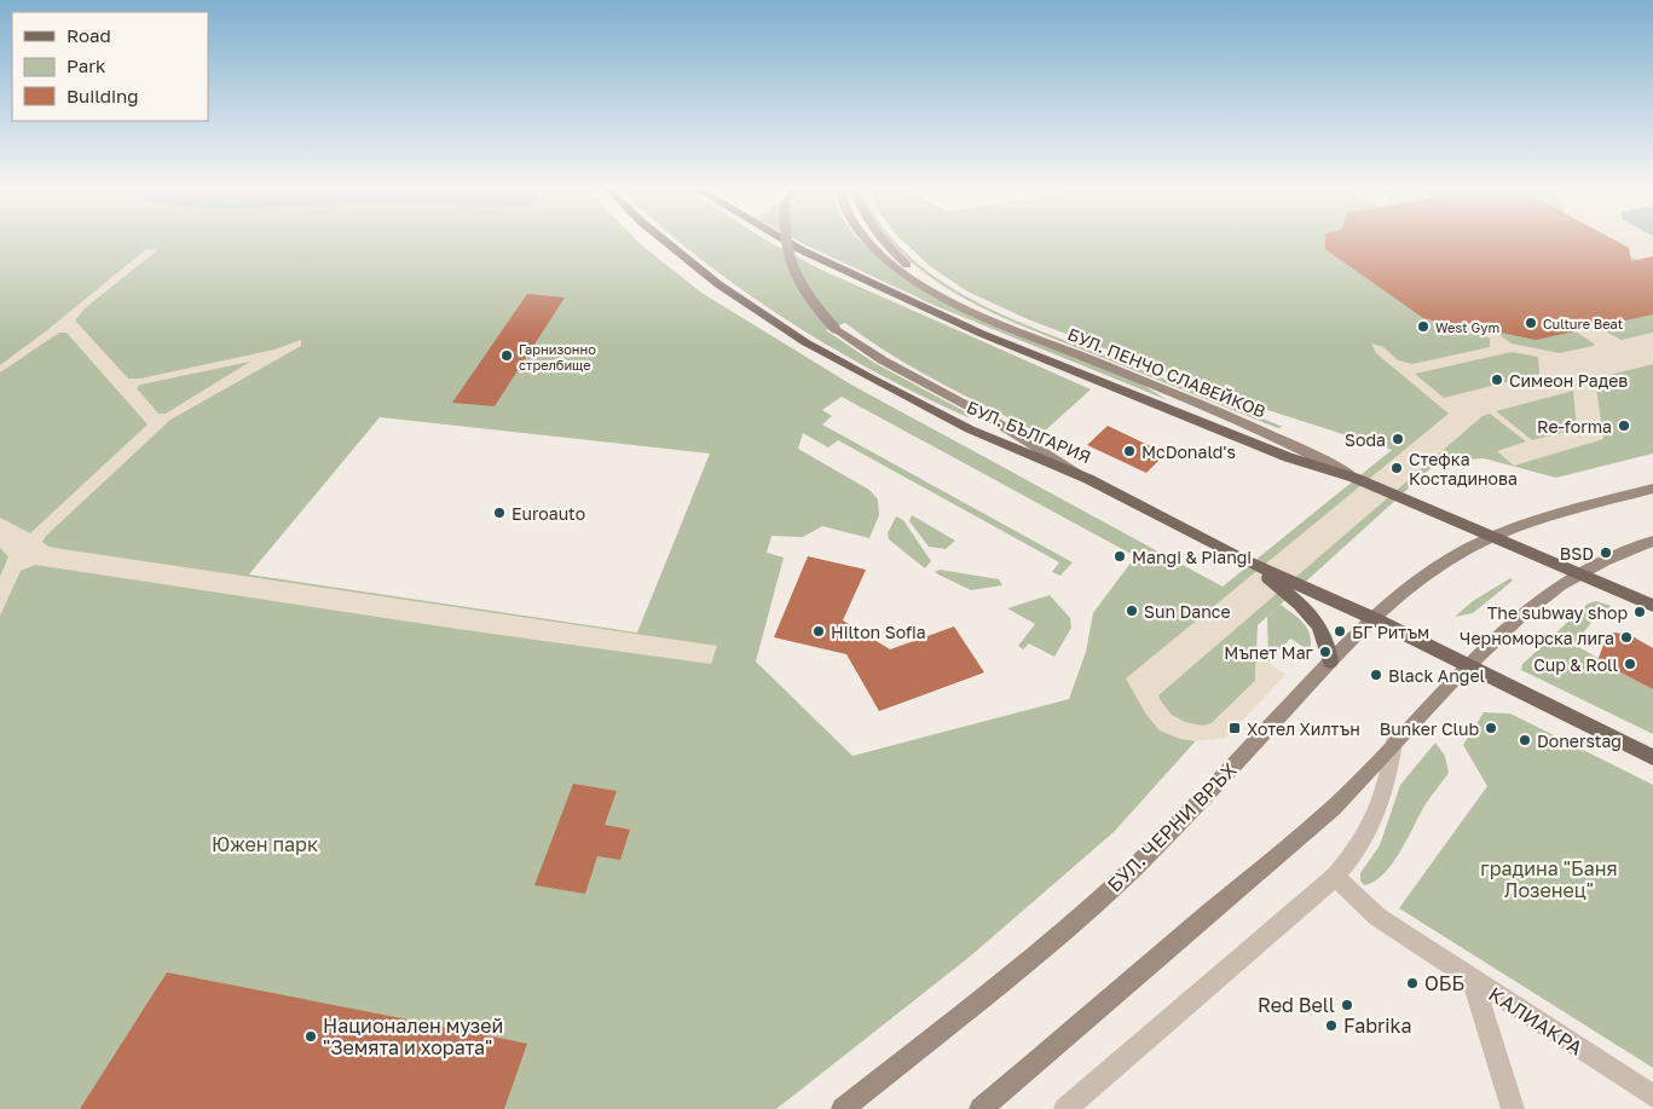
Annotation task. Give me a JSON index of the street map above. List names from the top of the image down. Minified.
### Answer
{"streets":{"main road":["БУЛ. ПЕНЧО СЛАВЕЙКОВ","БУЛ. БЪЛГАРИЯ","БУЛ. ЧЕРНИ ВРЪХ"],"street":["КАЛИАКРА"]},"crossings":[["БУЛ. БЪЛГАРИЯ","БУЛ. ЧЕРНИ ВРЪХ"]],"parks":["Южен парк","градина \"Баня Лозенец\""],"places":{"other":["Culture Beat","West Gym","Гарнизонно стрелбище","Симеон Радев","Re-forma","Soda","McDonald's","Стефка Костадинова","Euroauto","BSD","Mangi & Piangi","Sun Dance","The subway shop","Hilton Sofia","БГ Ритъм","Черноморска лига","Мъпет Маг","Cup & Roll","Black Angel","Bunker Club","Donerstag","ОББ","Red Bell","Fabrika","Национален музей \"Земята и хората\""],"transit":["Хотел Хилтън"]},"legend":["Road","Park","Building"]}
